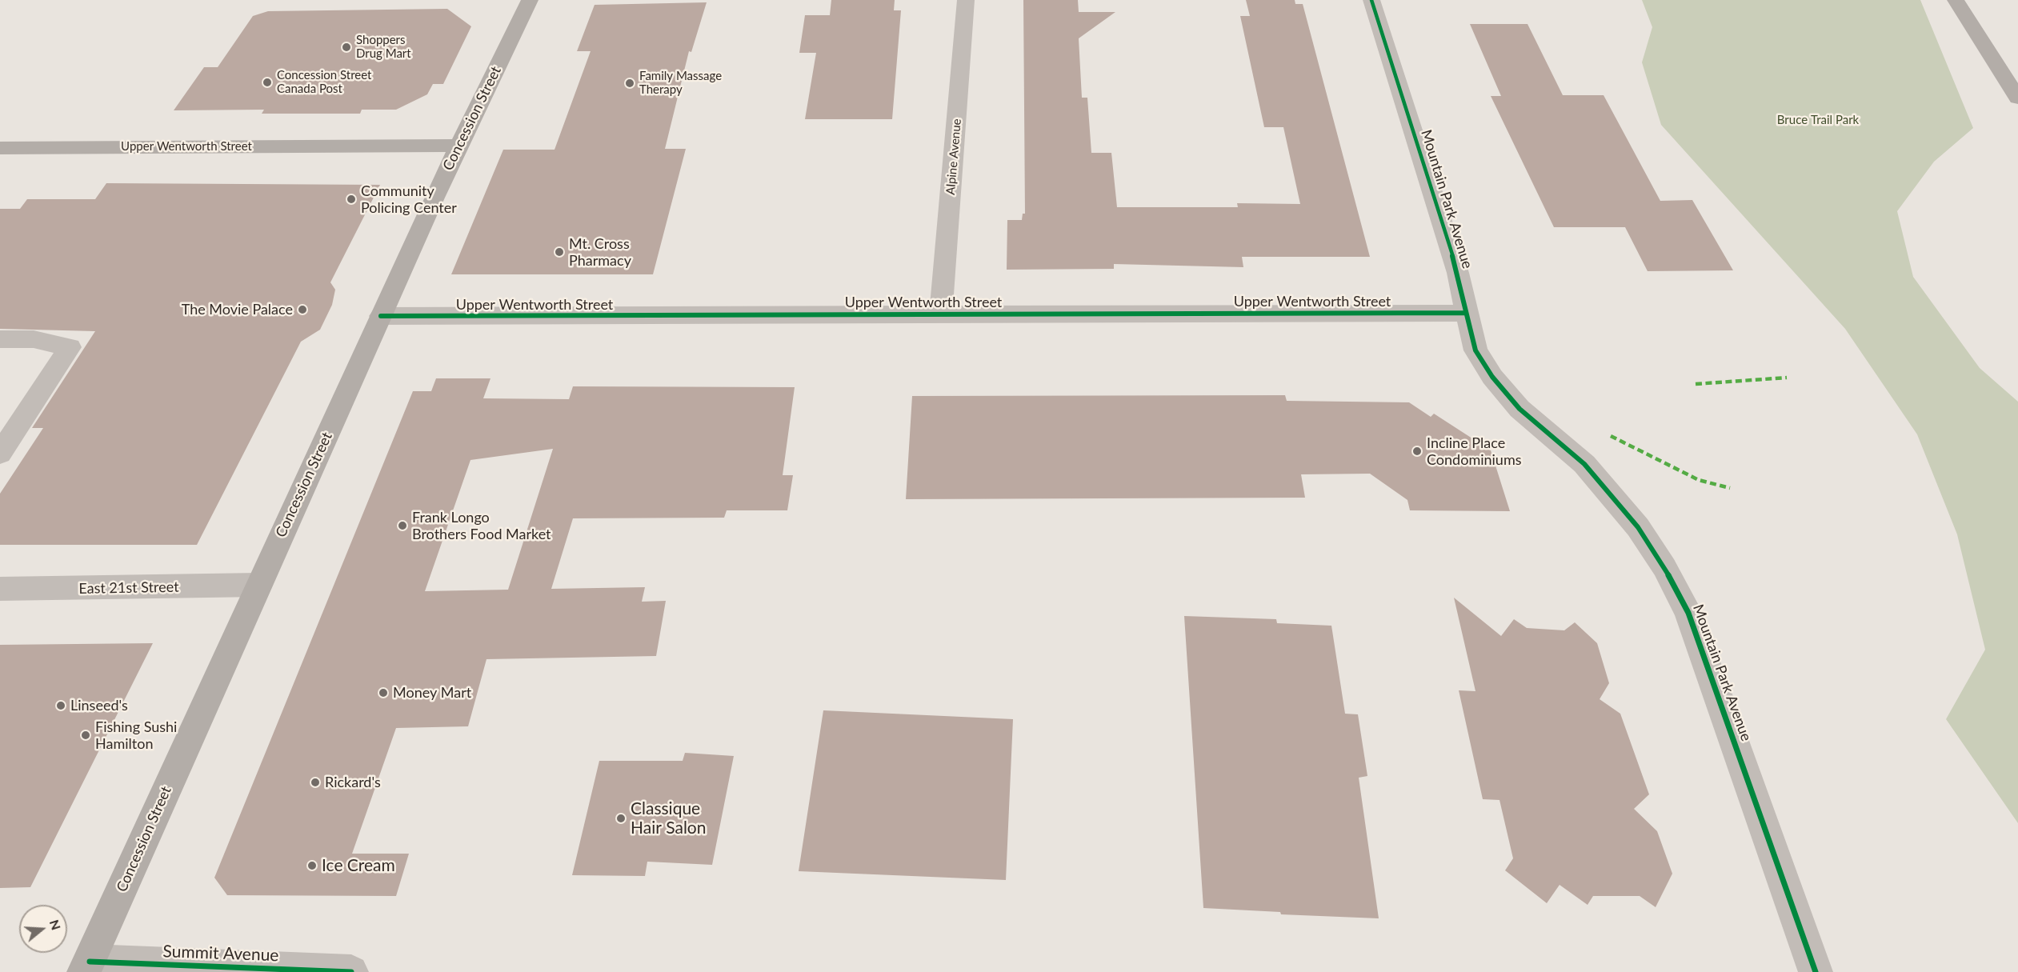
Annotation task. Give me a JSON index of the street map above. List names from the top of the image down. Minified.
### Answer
{"streets":{"main road":["Concession Street","Upper Wentworth Street"],"street":["Alpine Avenue","Mountain Park Avenue","East 21st Street","Summit Avenue"]},"crossings":[["Concession Street","Upper Wentworth Street"],["Concession Street","East 21st Street"],["Concession Street","Summit Avenue"],["Upper Wentworth Street","Alpine Avenue"],["Upper Wentworth Street","Mountain Park Avenue"]],"parks":["Bruce Trail Park"],"places":["Shoppers Drug Mart","Concession Street Canada Post","Family Massage Therapy","Community Policing Center","Mt. Cross Pharmacy","The Movie Palace","Incline Place Condominiums","Frank Longo Brothers Food Market","Money Mart","Linseed's","Fishing Sushi Hamilton","Rickard's","Classique Hair Salon","Ice Cream"],"north":"right"}
